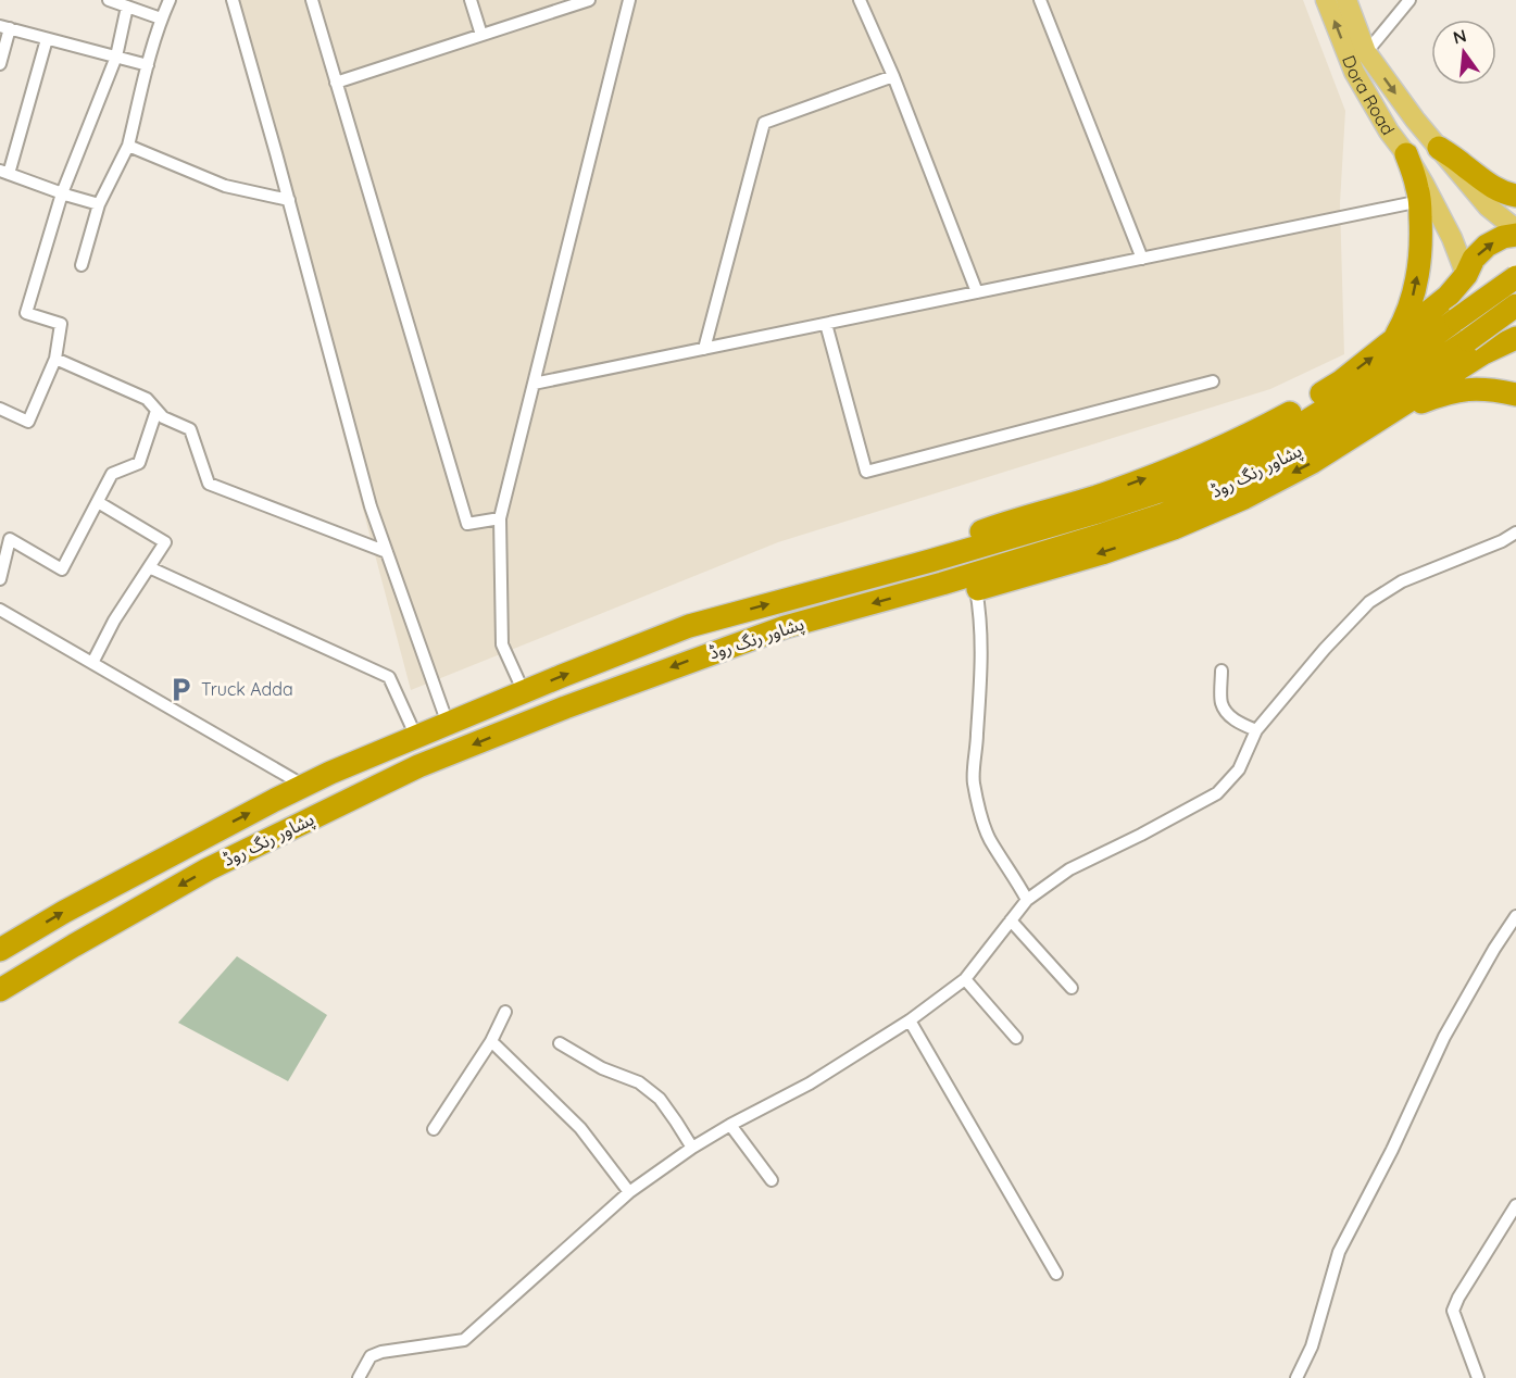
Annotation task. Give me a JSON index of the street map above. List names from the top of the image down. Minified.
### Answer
{"streets":{"highway":["پشاور رنگ روڈ"],"main road":["Dora Road"]},"places":{"parking":["Truck Adda"]},"north":"top"}
